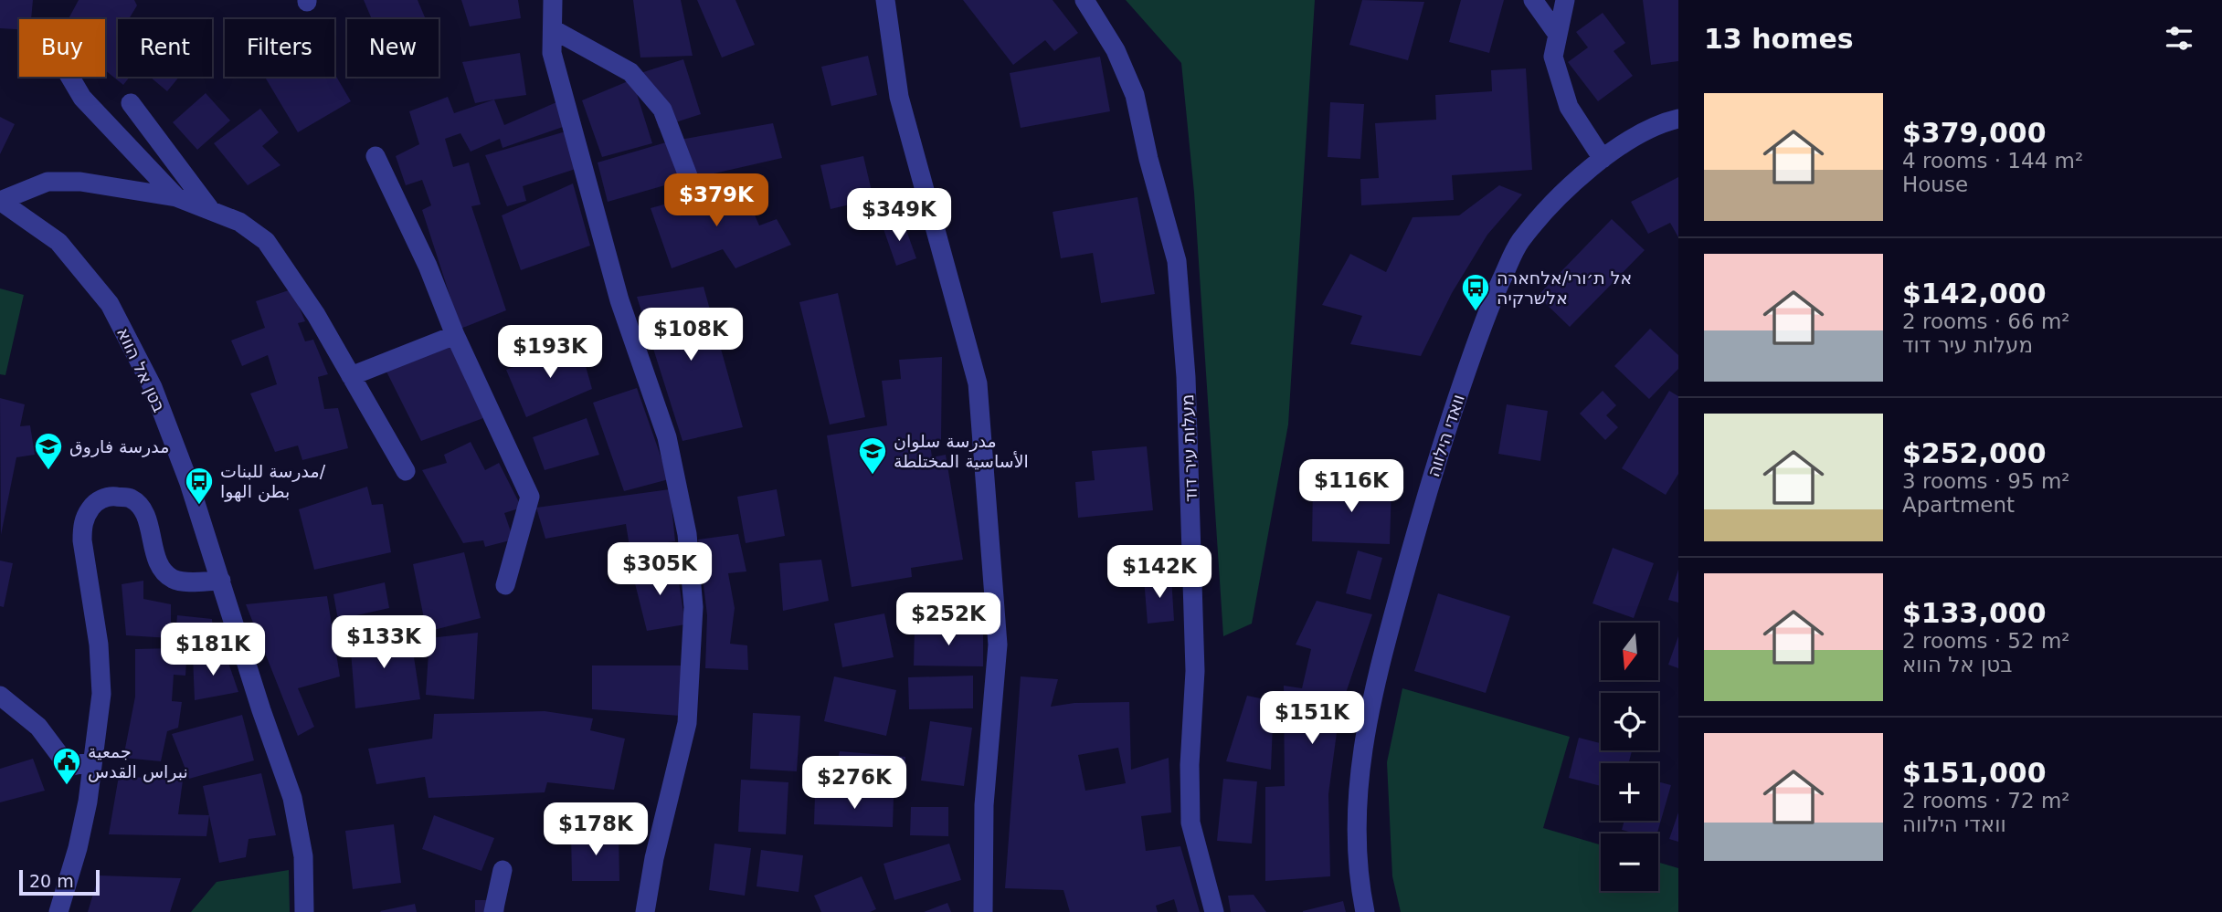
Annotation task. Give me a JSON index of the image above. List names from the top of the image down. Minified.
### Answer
{"streets":{"street":["בטן אל הווא","וואדי הילווה","מעלות עיר דוד"]},"places":{"bus stop":["אל ת׳ורי/אלחארה אלשרקיה","مدرسة للبنات/ بطن الهوا"],"school or university":["مدرسة فاروق","مدرسة سلوان الأساسية المختلطة"],"public building":["جمعية نبراس القدس"]},"scale_bar":"20 m","north":"bottom","page":{"heading":"13 homes","chip":["Buy","Rent","Filters","New"],"list":[{"name":"$379,000","note":"4 rooms · 144 m² · House"},{"name":"$142,000","note":"2 rooms · 66 m² · מעלות עיר דוד"},{"name":"$252,000","note":"3 rooms · 95 m² · Apartment"},{"name":"$133,000","note":"2 rooms · 52 m² · בטן אל הווא"},{"name":"$151,000","note":"2 rooms · 72 m² · וואדי הילווה"}],"price":["$379K","$349K","$108K","$193K","$116K","$305K","$142K","$252K","$133K","$181K","$151K","$276K","$178K"],"map_buttons":["+","−"],"scale":"20 m"}}
